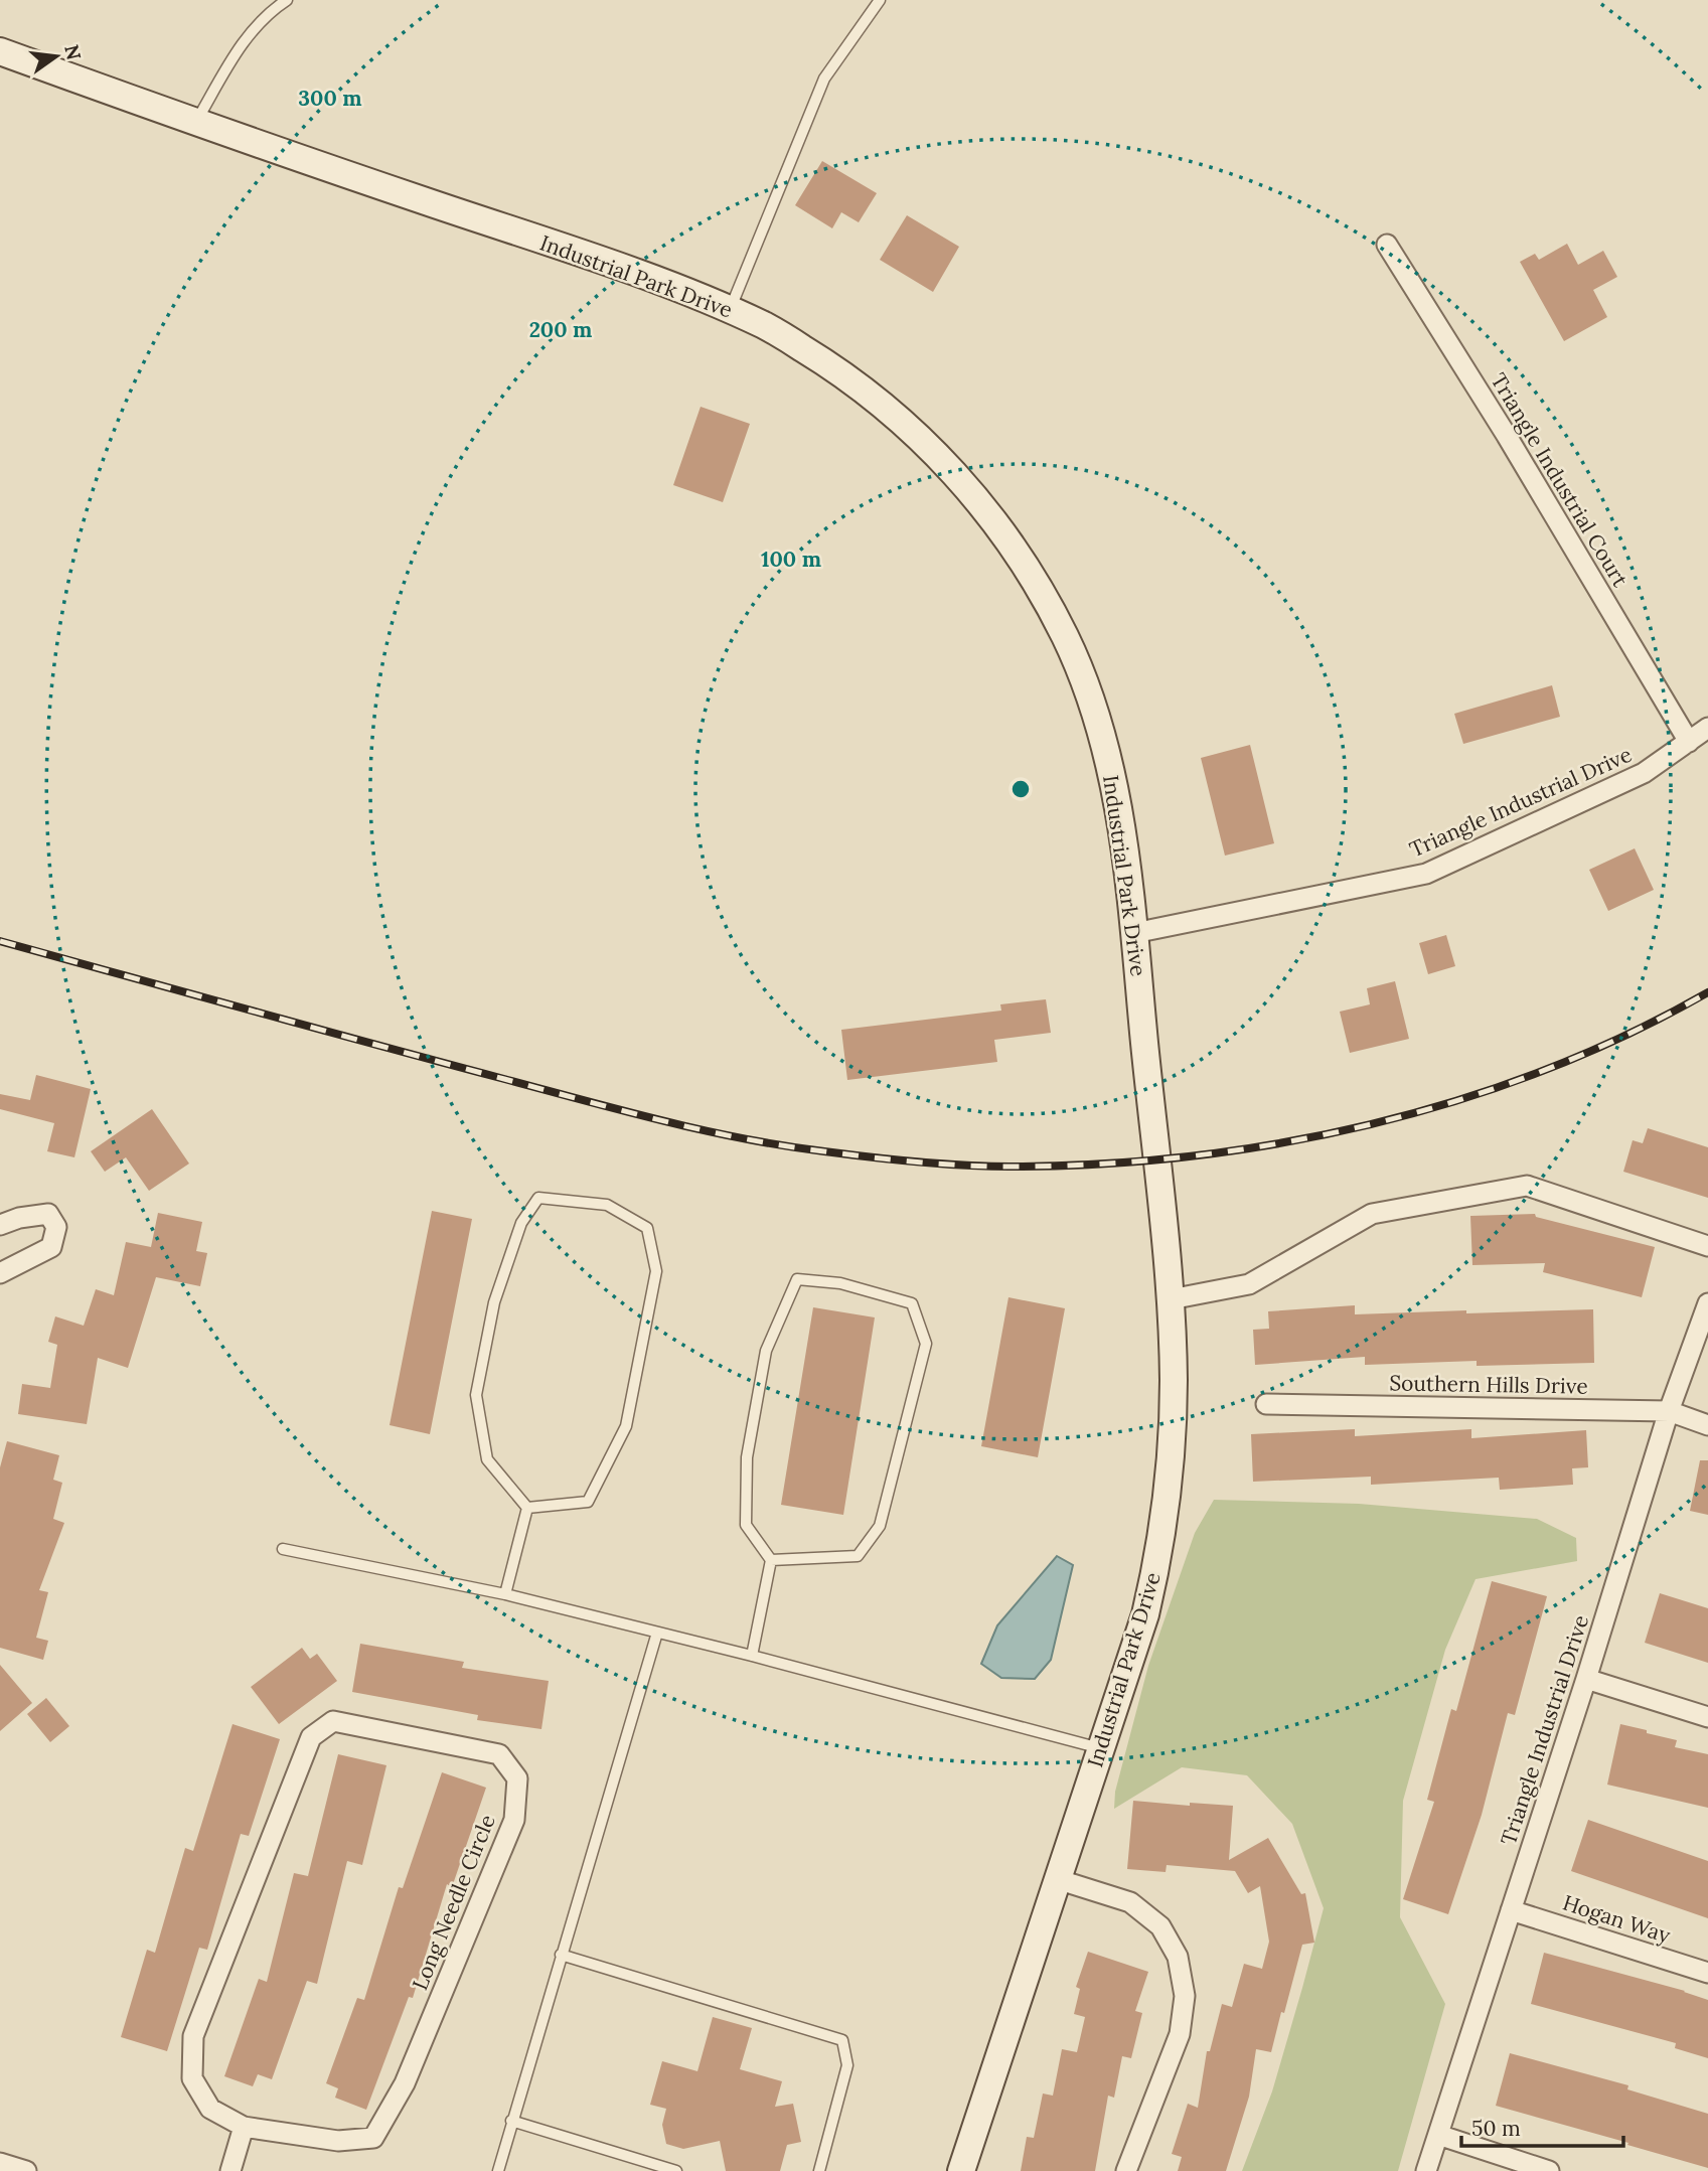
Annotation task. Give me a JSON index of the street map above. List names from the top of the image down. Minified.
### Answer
{"streets":{"street":["Industrial Park Drive","Triangle Industrial Court","Triangle Industrial Drive","Southern Hills Drive","Long Needle Circle","Hogan Way"]},"crossings":[["Industrial Park Drive","Triangle Industrial Drive"],["Triangle Industrial Court","Triangle Industrial Drive"],["Triangle Industrial Drive","Southern Hills Drive"],["Triangle Industrial Drive","Hogan Way"]],"scale_bar":"50 m","north":"right","rings":["300 m","200 m","100 m"]}
